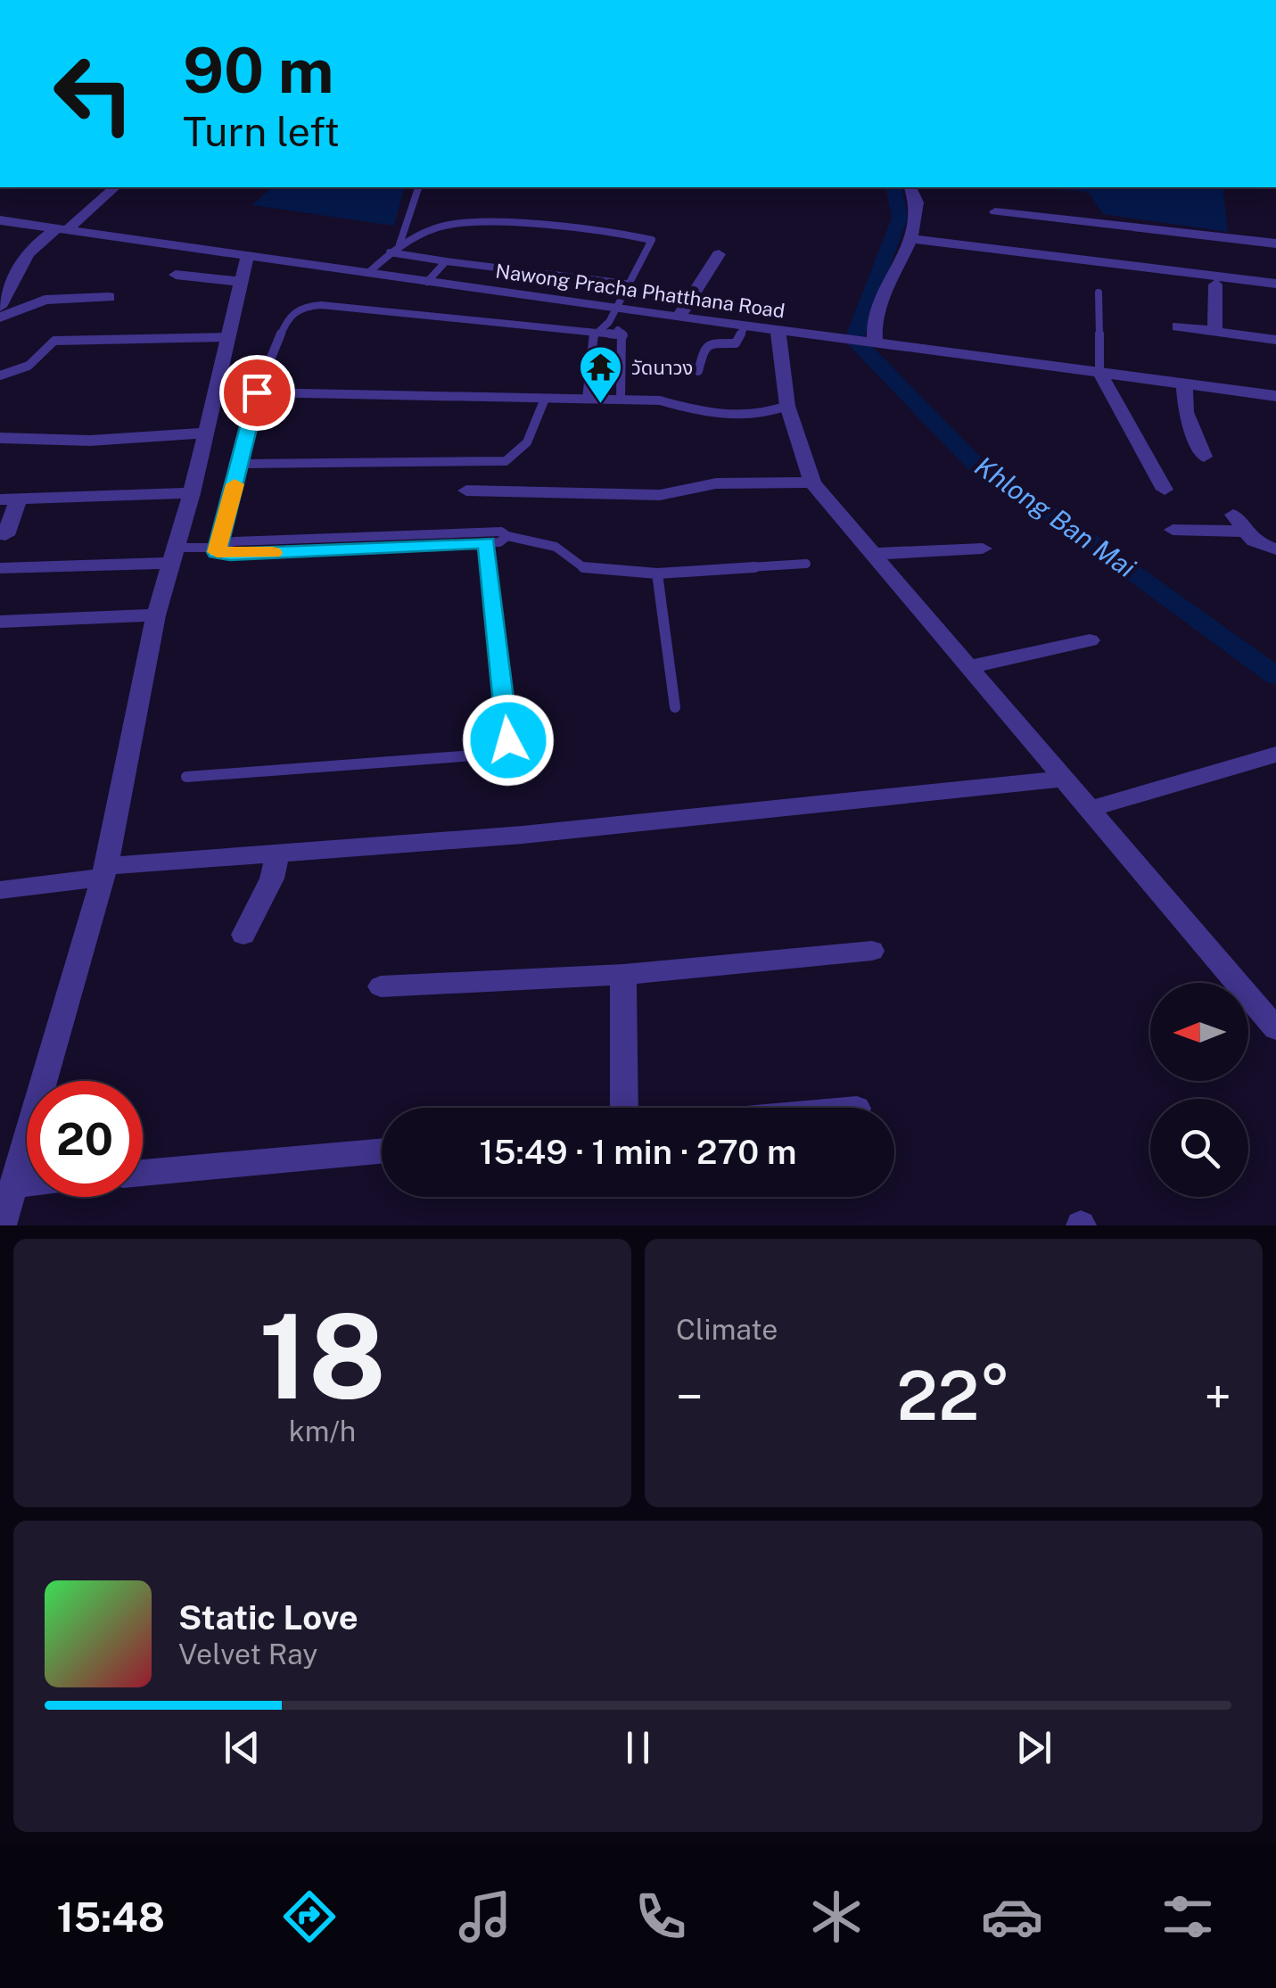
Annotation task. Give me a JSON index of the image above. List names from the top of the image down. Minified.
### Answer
{"streets":{"street":["Nawong Pracha Phatthana Road"]},"water":["Khlong Ban Mai"],"places":{"temple":["วัดนาวง"]},"north":"left","page":{"turn":["90 m","Turn left"],"limit":"20","trip":"15:49 · 1 min · 270 m","tile":[["18","km/h"],"Climate"],"heat":["−","22°","+"],"song":["Static Love","Velvet Ray"],"tabs":"15:48"}}
